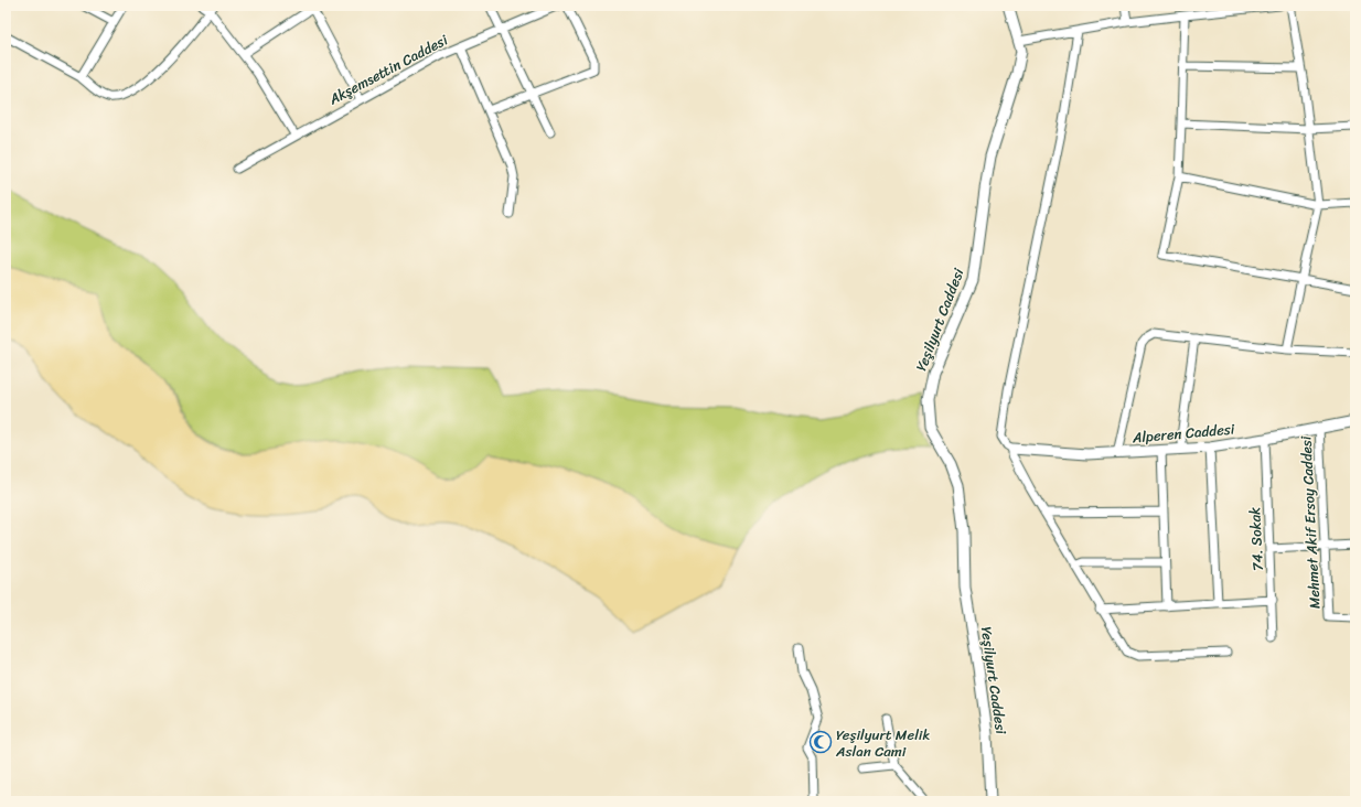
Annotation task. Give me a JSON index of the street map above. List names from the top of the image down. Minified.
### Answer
{"streets":{"street":["Akşemsettin Caddesi","Yeşilyurt Caddesi","Alperen Caddesi","Mehmet Akif Ersoy Caddesi","74. Sokak"]},"crossings":[["Alperen Caddesi","Mehmet Akif Ersoy Caddesi"],["Alperen Caddesi","74. Sokak"]],"places":{"mosque":["Yeşilyurt Melik Aslan Cami"]}}
